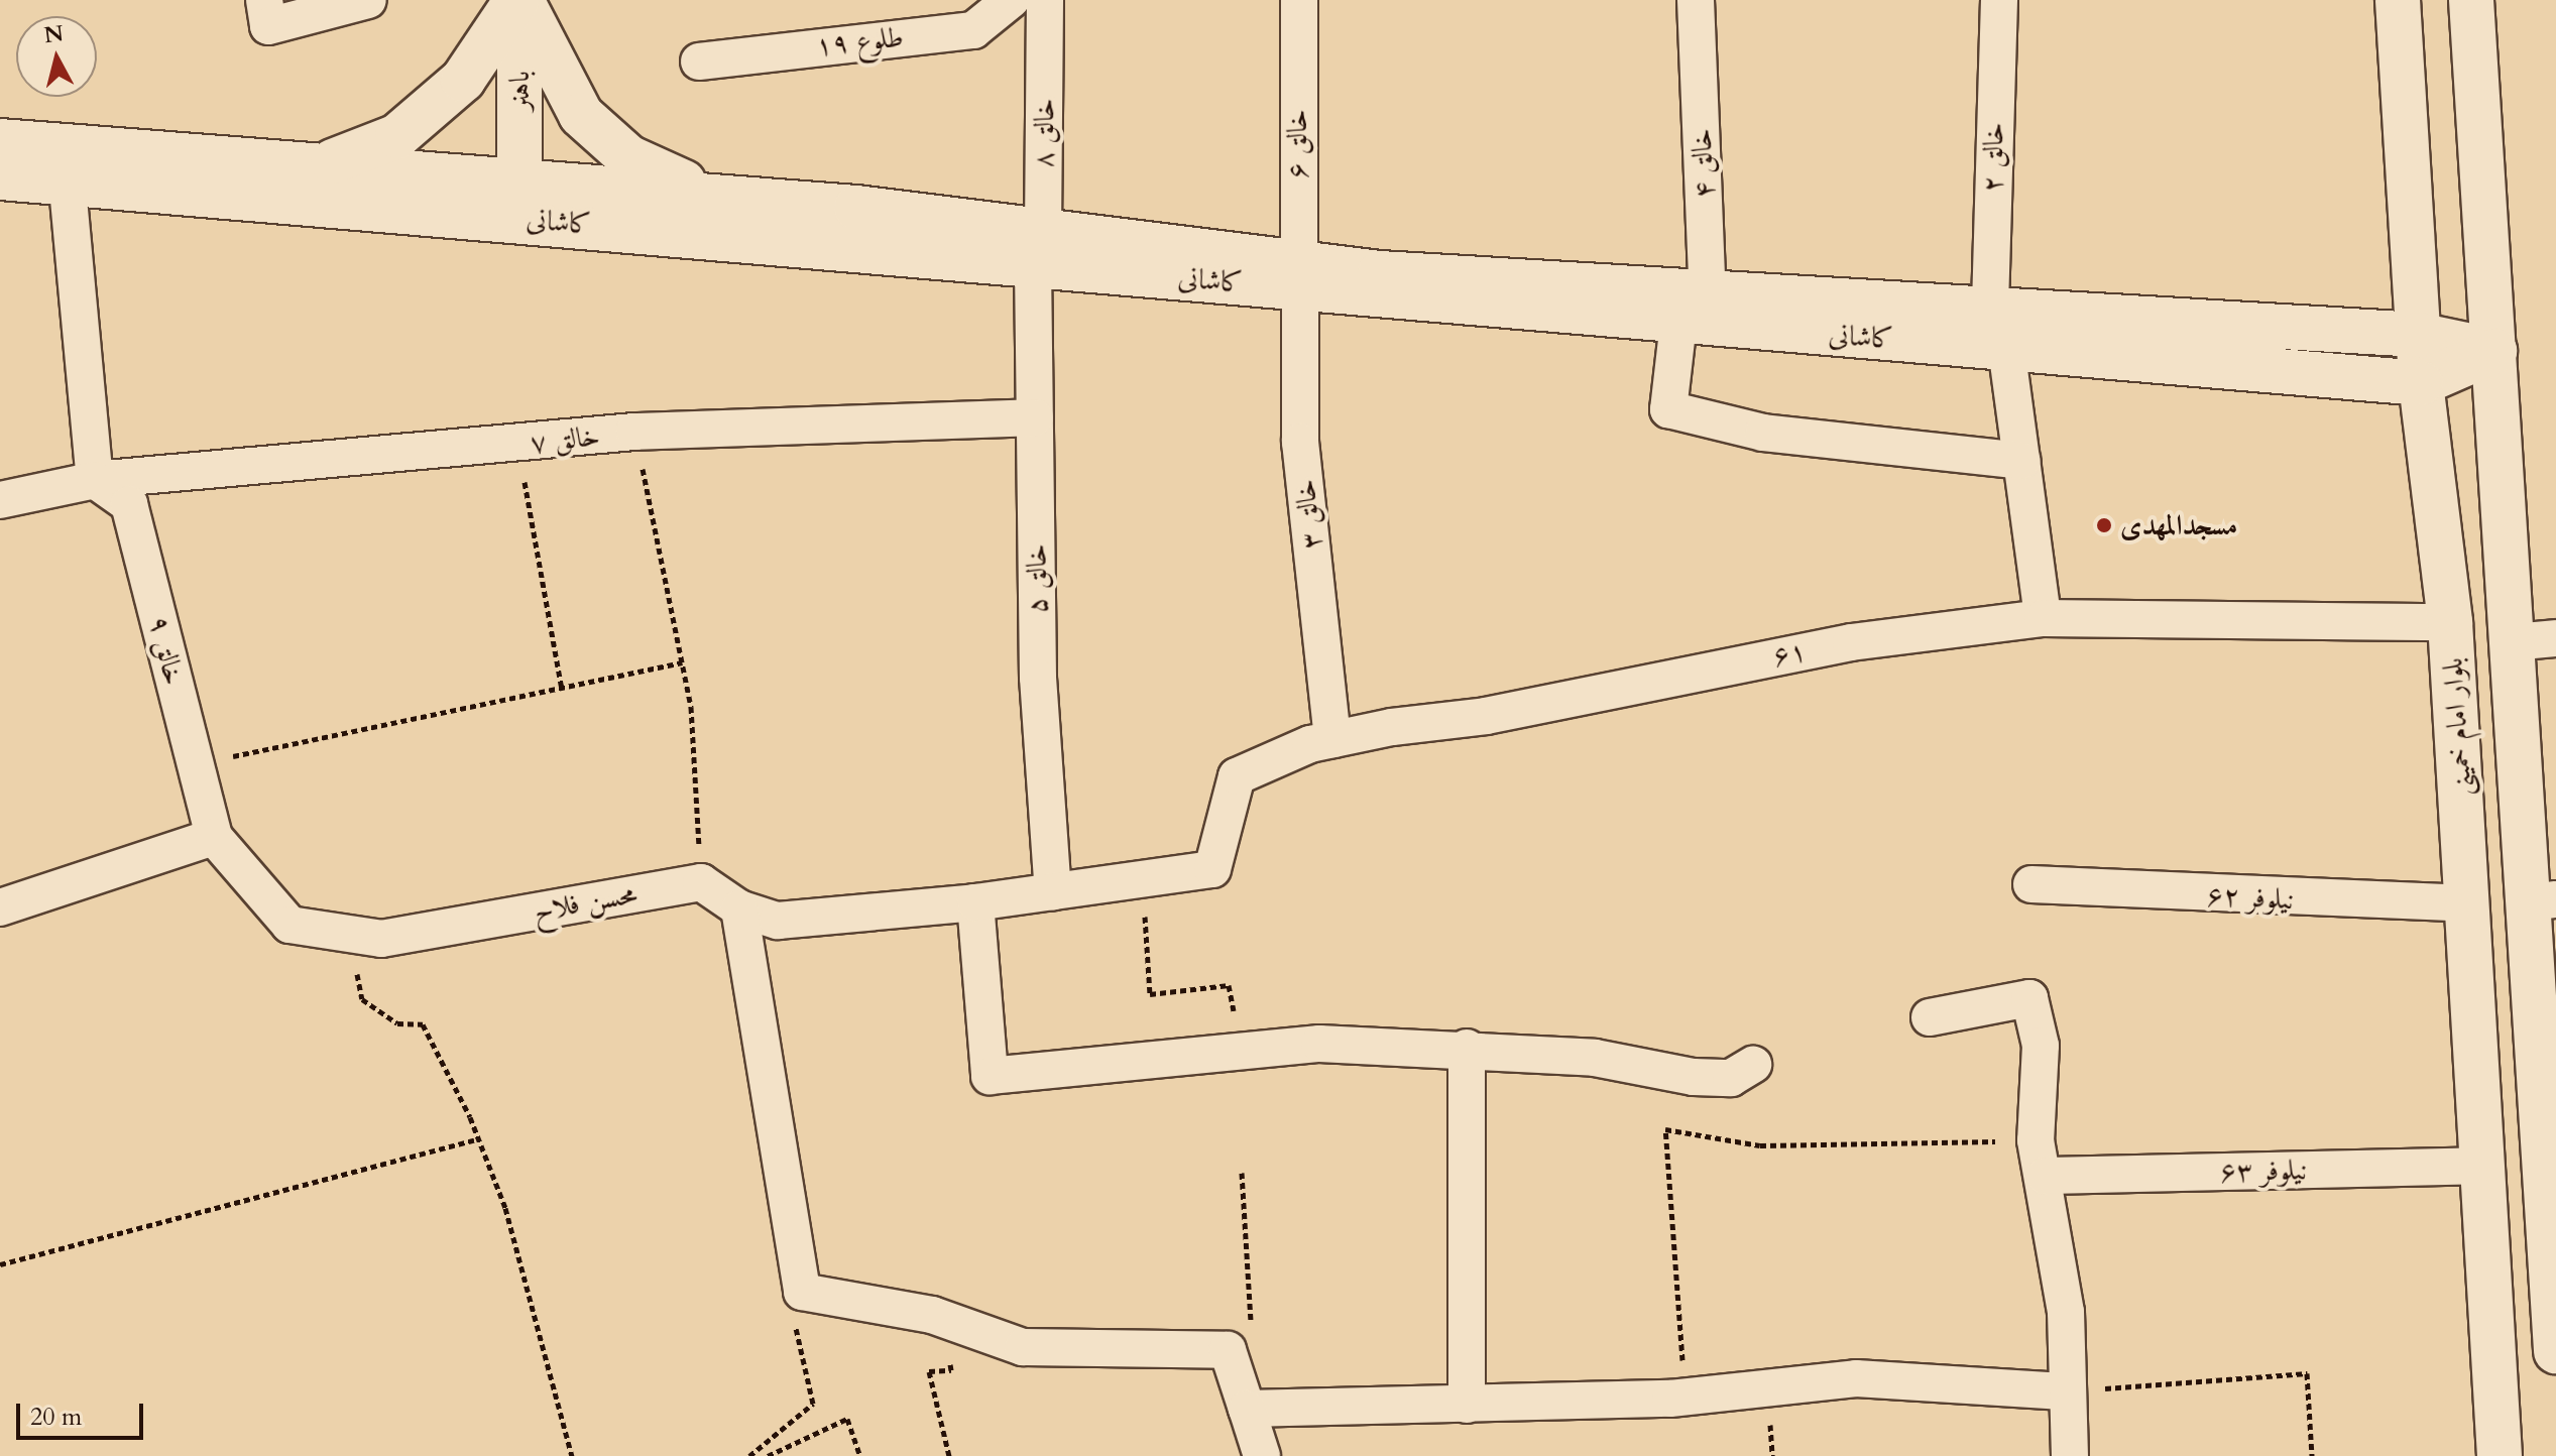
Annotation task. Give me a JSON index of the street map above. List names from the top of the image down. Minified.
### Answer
{"streets":{"street":["طلوع ۱۹","باهنر","خالق ۸","خالق ۶","خالق ۲","خالق ۴","کاشانی","خالق ۷","خالق ۳","خالق ۵","خالق ۹","۶۱","بلوار امام خمینی","نیلوفر ۶۲","محسن فلاح","نیلوفر ۶۳"]},"crossings":[["باهنر","کاشانی"],["خالق ۸","کاشانی"],["خالق ۸","خالق ۵"],["خالق ۶","کاشانی"],["خالق ۶","خالق ۳"],["خالق ۲","خالق ۴"],["خالق ۲","کاشانی"],["خالق ۲","۶۱"],["خالق ۴","کاشانی"],["کاشانی","خالق ۳"],["کاشانی","خالق ۵"],["کاشانی","بلوار امام خمینی"],["خالق ۷","خالق ۵"],["خالق ۷","خالق ۹"],["خالق ۳","۶۱"],["خالق ۹","محسن فلاح"],["۶۱","بلوار امام خمینی"],["بلوار امام خمینی","نیلوفر ۶۲"],["بلوار امام خمینی","نیلوفر ۶۳"]],"places":["مسجدالمهدی"],"scale_bar":"20 m","north":"top"}
